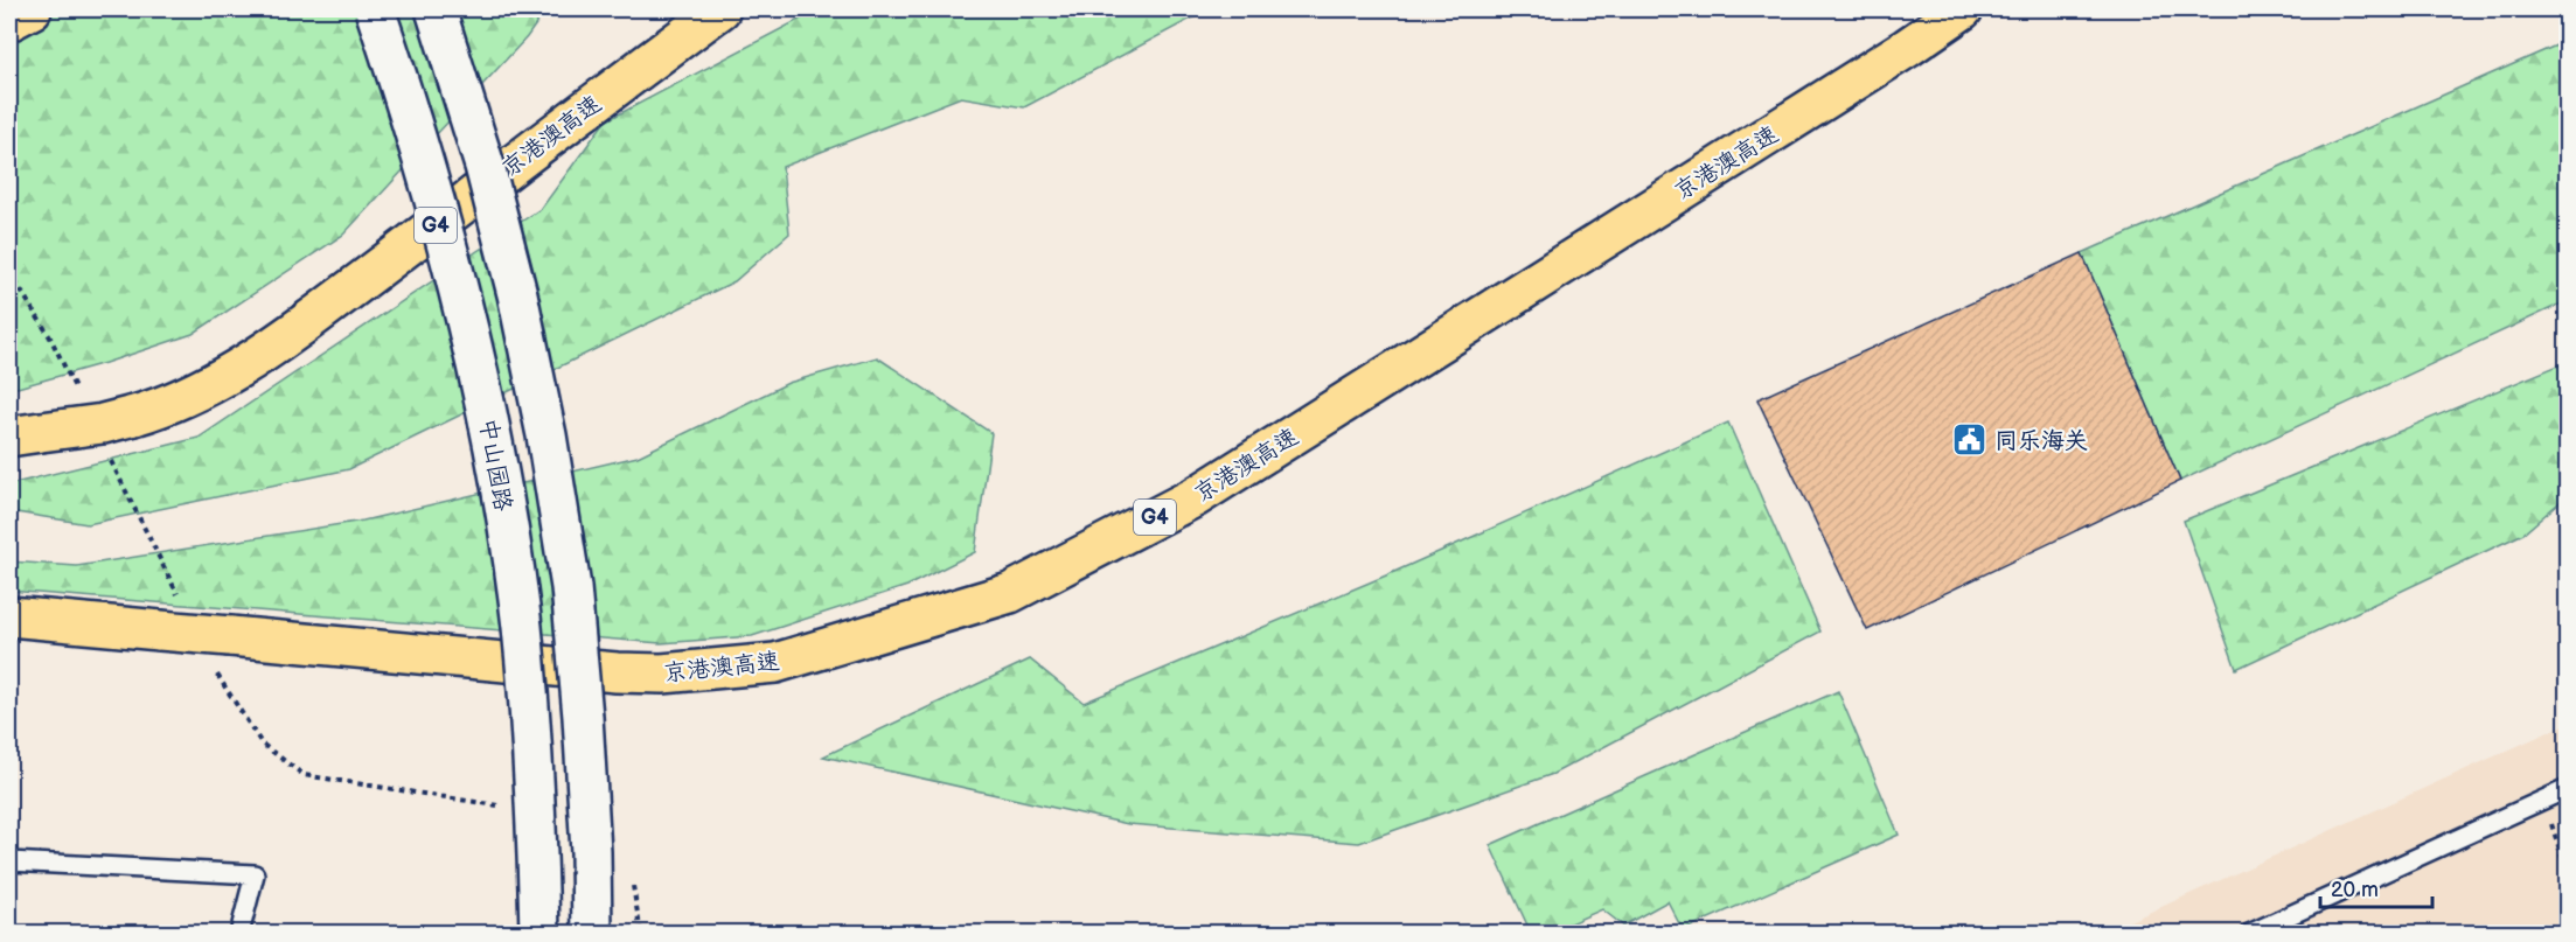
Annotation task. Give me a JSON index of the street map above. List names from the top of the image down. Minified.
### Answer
{"streets":{"highway":["京港澳高速","G4"],"main road":["中山园路"]},"places":{"public building":["同乐海关"]},"scale_bar":"20 m"}
